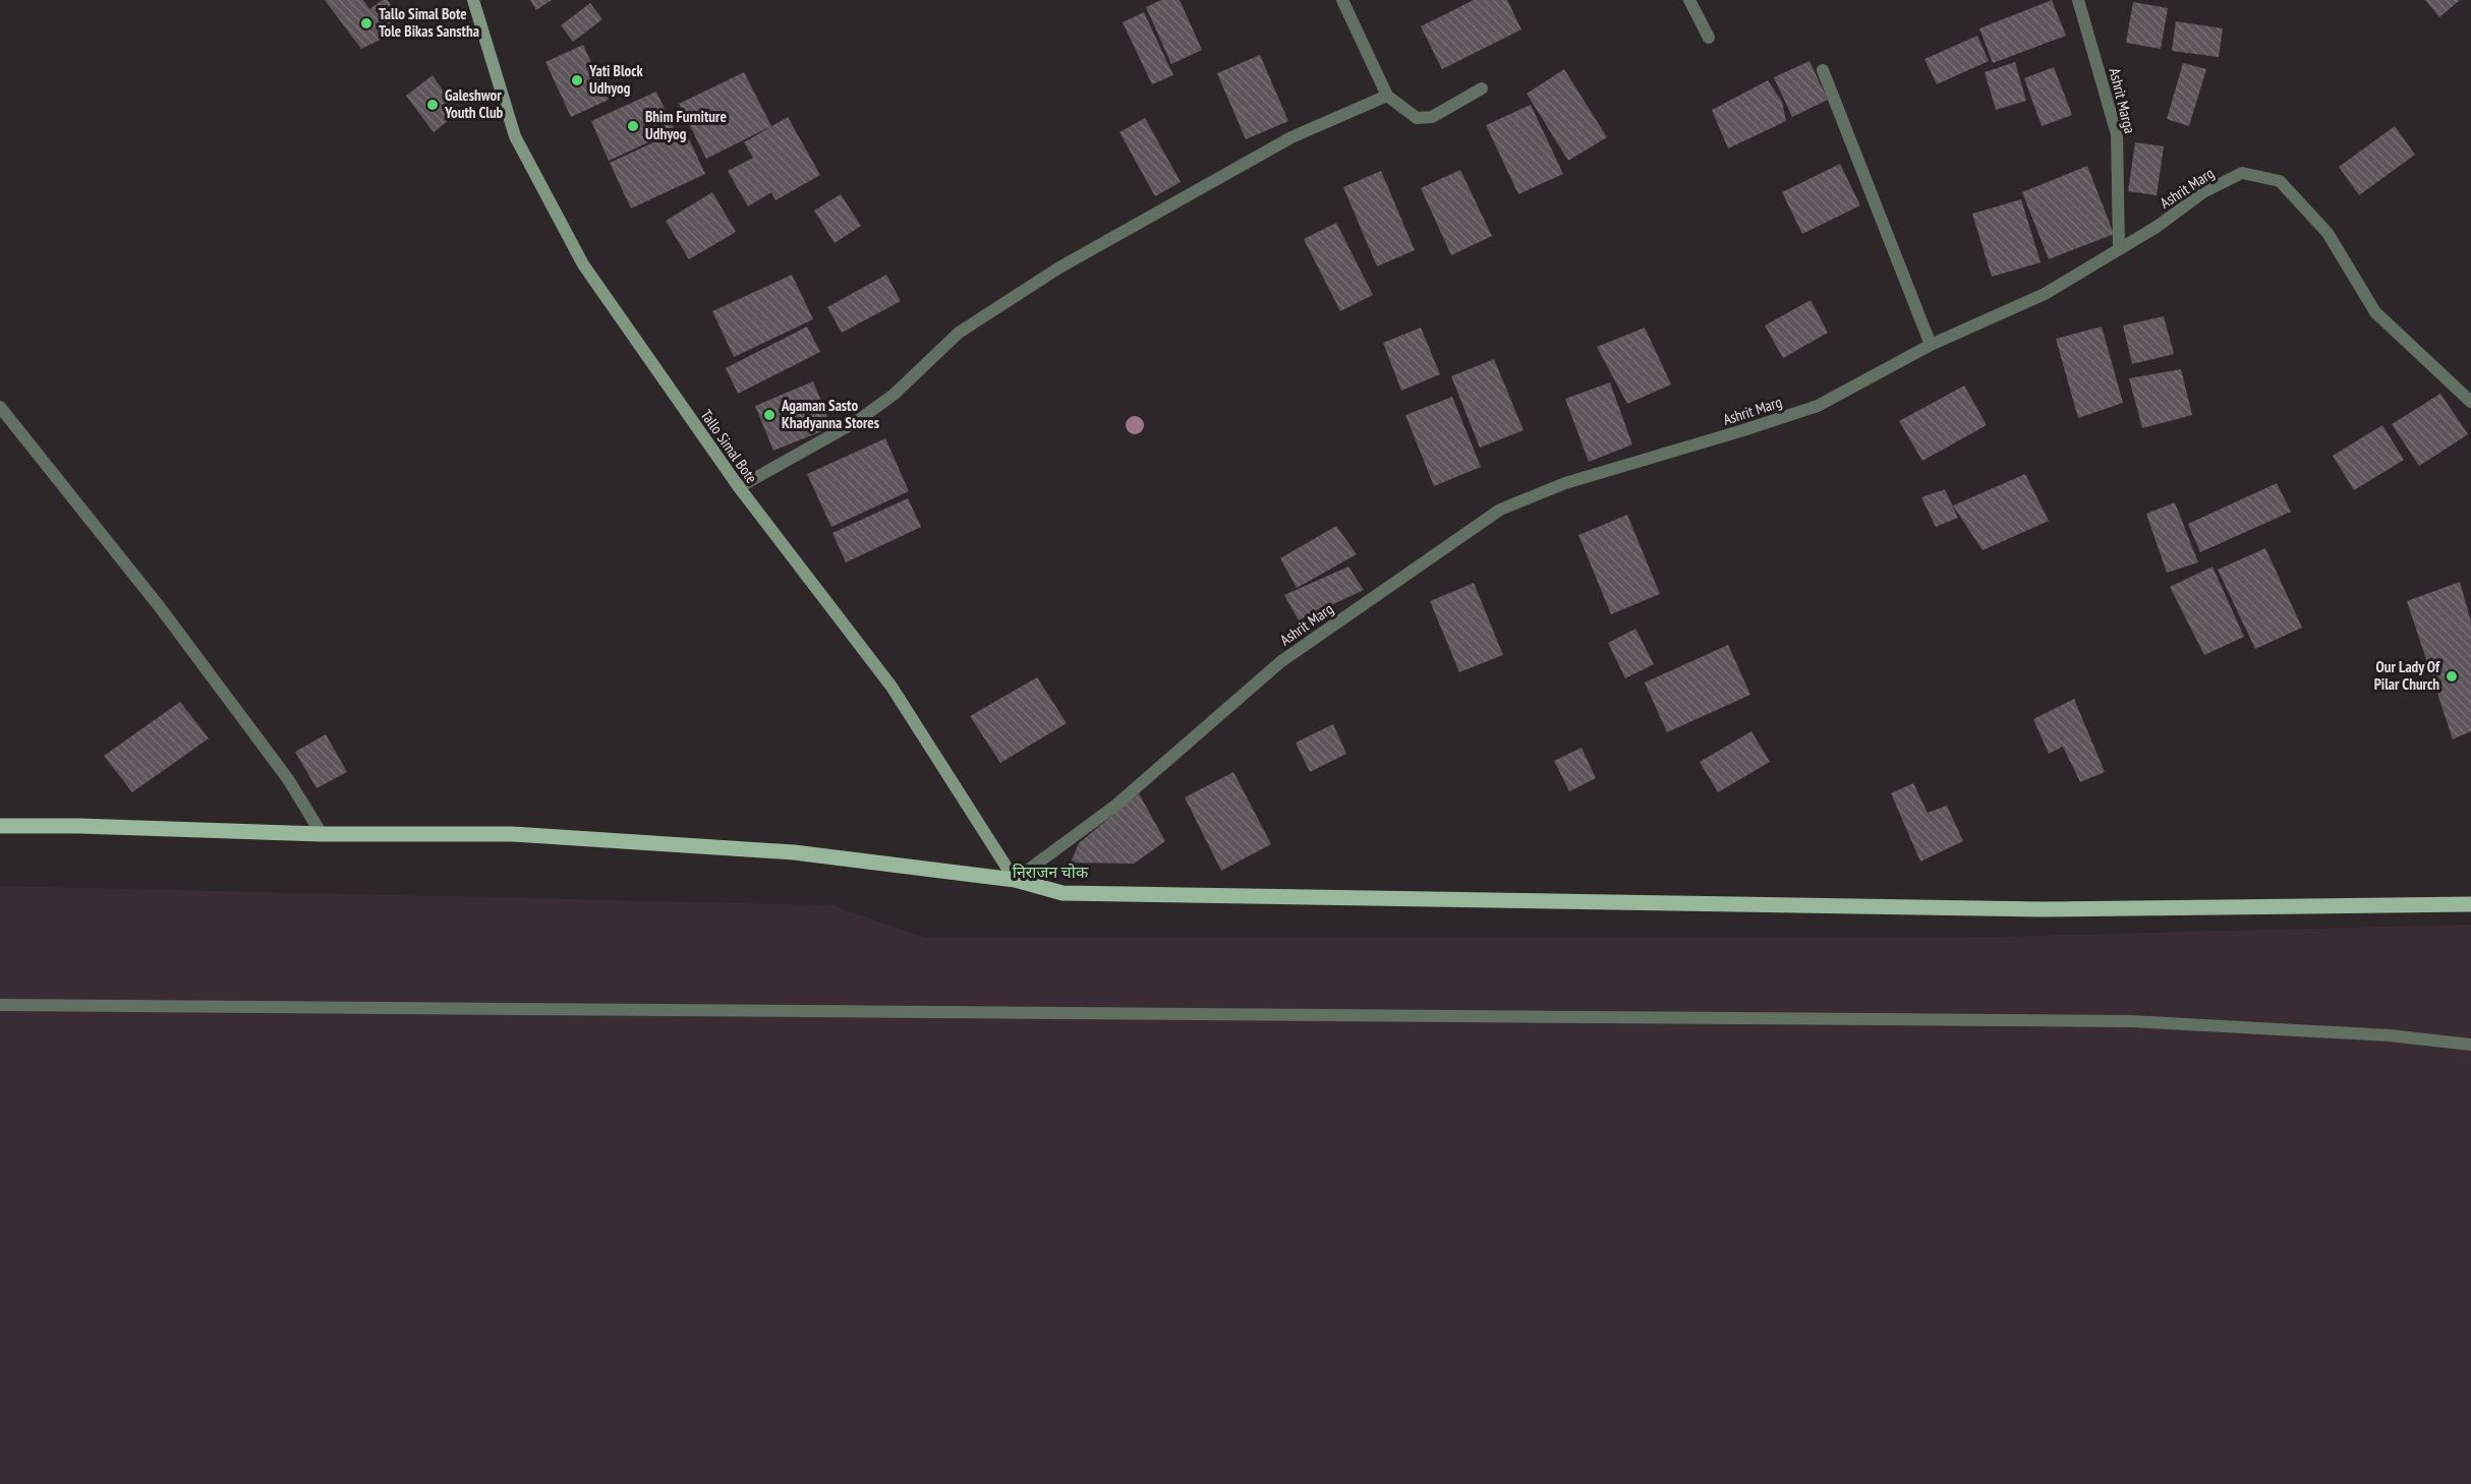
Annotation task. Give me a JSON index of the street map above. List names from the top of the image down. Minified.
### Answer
{"streets":{"main road":["Tallo Simal Bote"],"street":["Ashrit Marga","Ashrit Marg"]},"crossings":[["Ashrit Marga","Ashrit Marg"],["Ashrit Marg","Tallo Simal Bote"]],"districts":["निराजन चोक"],"places":["Tallo Simal Bote Tole Bikas Sanstha","Yati Block Udhyog","Galeshwor Youth Club","Bhim Furniture Udhyog","Agaman Sasto Khadyanna Stores","Our Lady Of Pilar Church"]}
